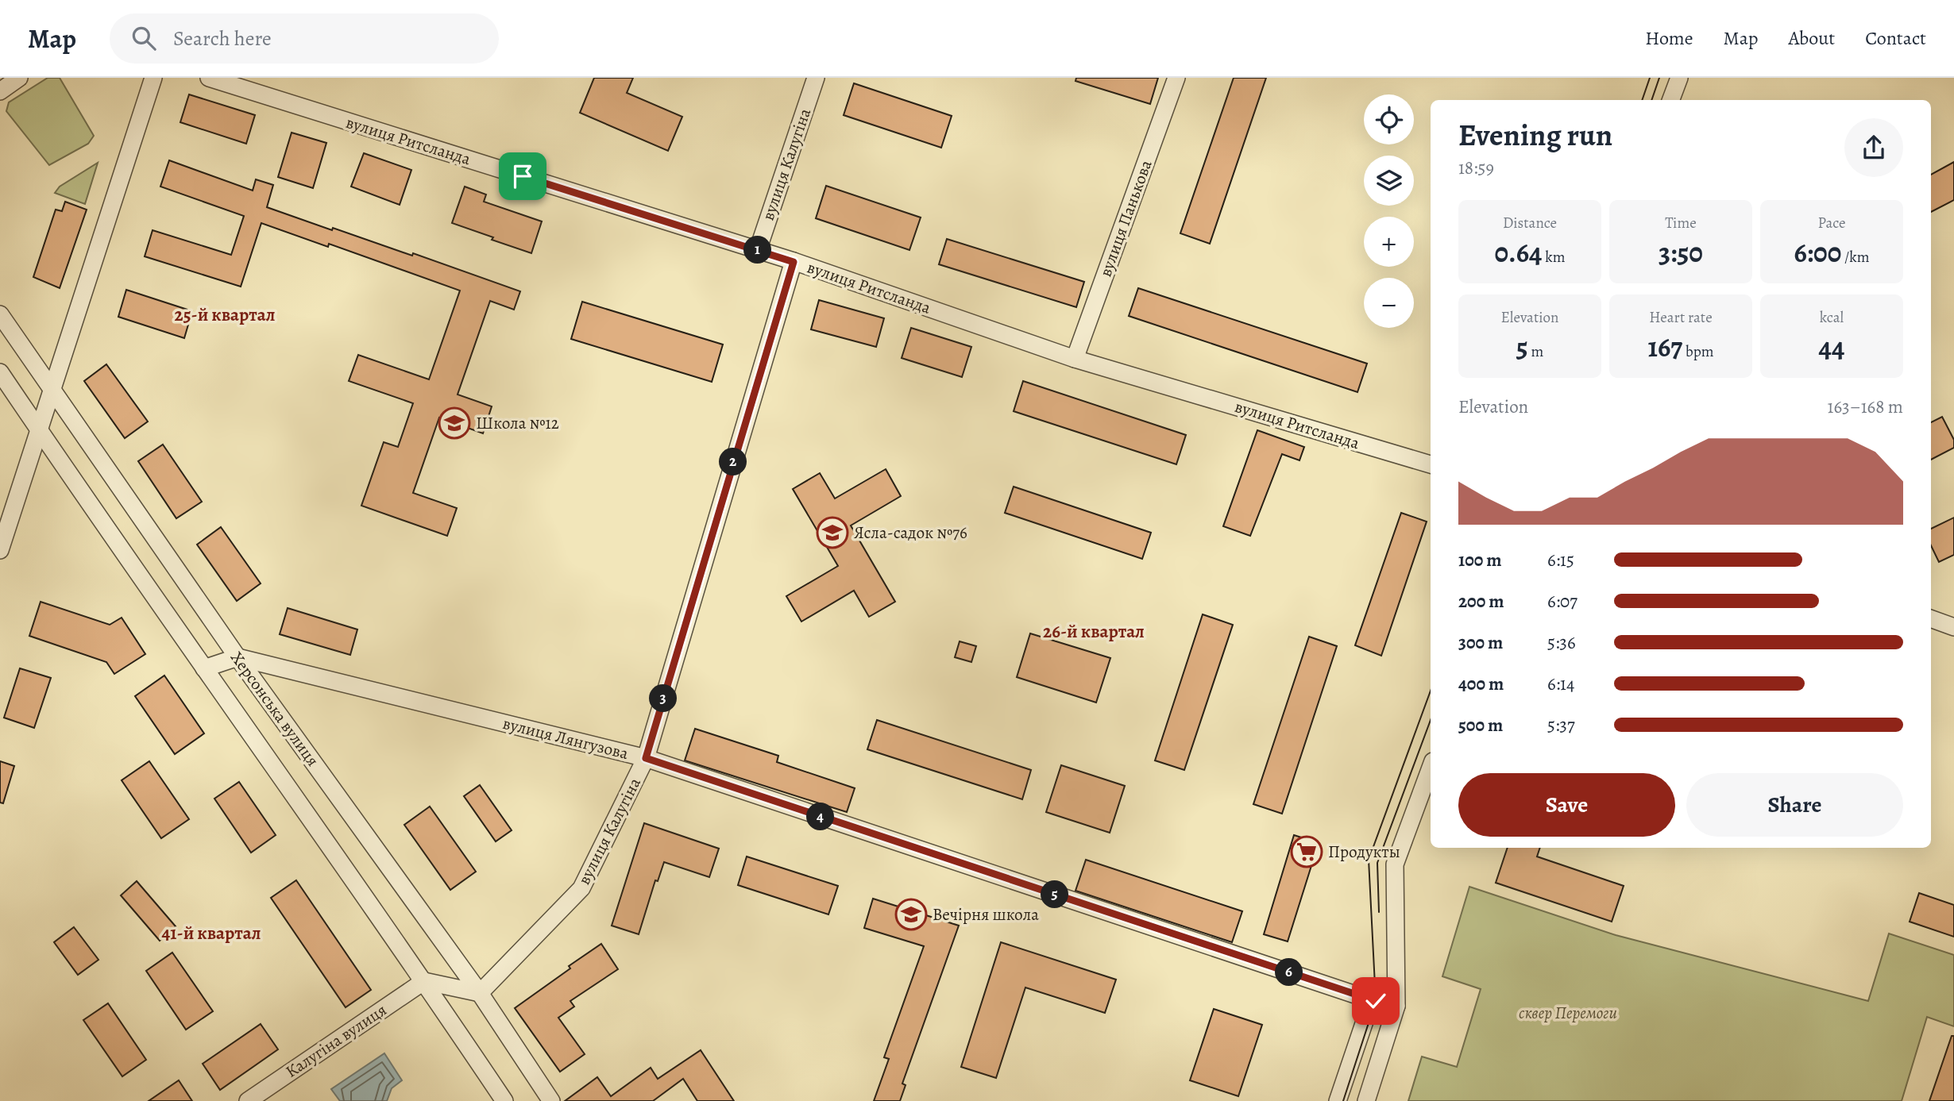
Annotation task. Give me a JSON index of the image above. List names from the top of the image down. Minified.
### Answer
{"streets":{"street":["вулиця Ритсланда","вулиця Калугіна","вулиця Панькова","Херсонська вулиця","вулиця Лянгузова","Калугіна вулиця"]},"crossings":[["вулиця Ритсланда","вулиця Калугіна"],["вулиця Ритсланда","вулиця Панькова"],["вулиця Калугіна","Херсонська вулиця"],["вулиця Калугіна","вулиця Лянгузова"],["Херсонська вулиця","вулиця Лянгузова"],["Херсонська вулиця","Калугіна вулиця"]],"districts":["25-й квартал","26-й квартал","41-й квартал"],"parks":["сквер Перемоги"],"places":{"school or university":["Школа №12","Ясла-садок №76","Вечірня школа"],"supermarket":["Продукты"]},"page":{"header":"Map","search":"Search here","nav":["Home","Map","About","Contact"],"map_buttons":["+","−"],"heading":["Evening run","18:59"],"stats":[["Distance","0.64 km"],["Time","3:50"],["Pace","6:00 /km"],["Elevation","5 m"],["Heart rate","167 bpm"],["kcal","44"]],"pins":["1","2","3","4","5","6"],"chart":["Elevation","163–168 m"],"list":[{"name":"100 m","note":"6:15"},{"name":"200 m","note":"6:07"},{"name":"300 m","note":"5:36"},{"name":"400 m","note":"6:14"},{"name":"500 m","note":"5:37"}],"buttons":["Save","Share"]}}
